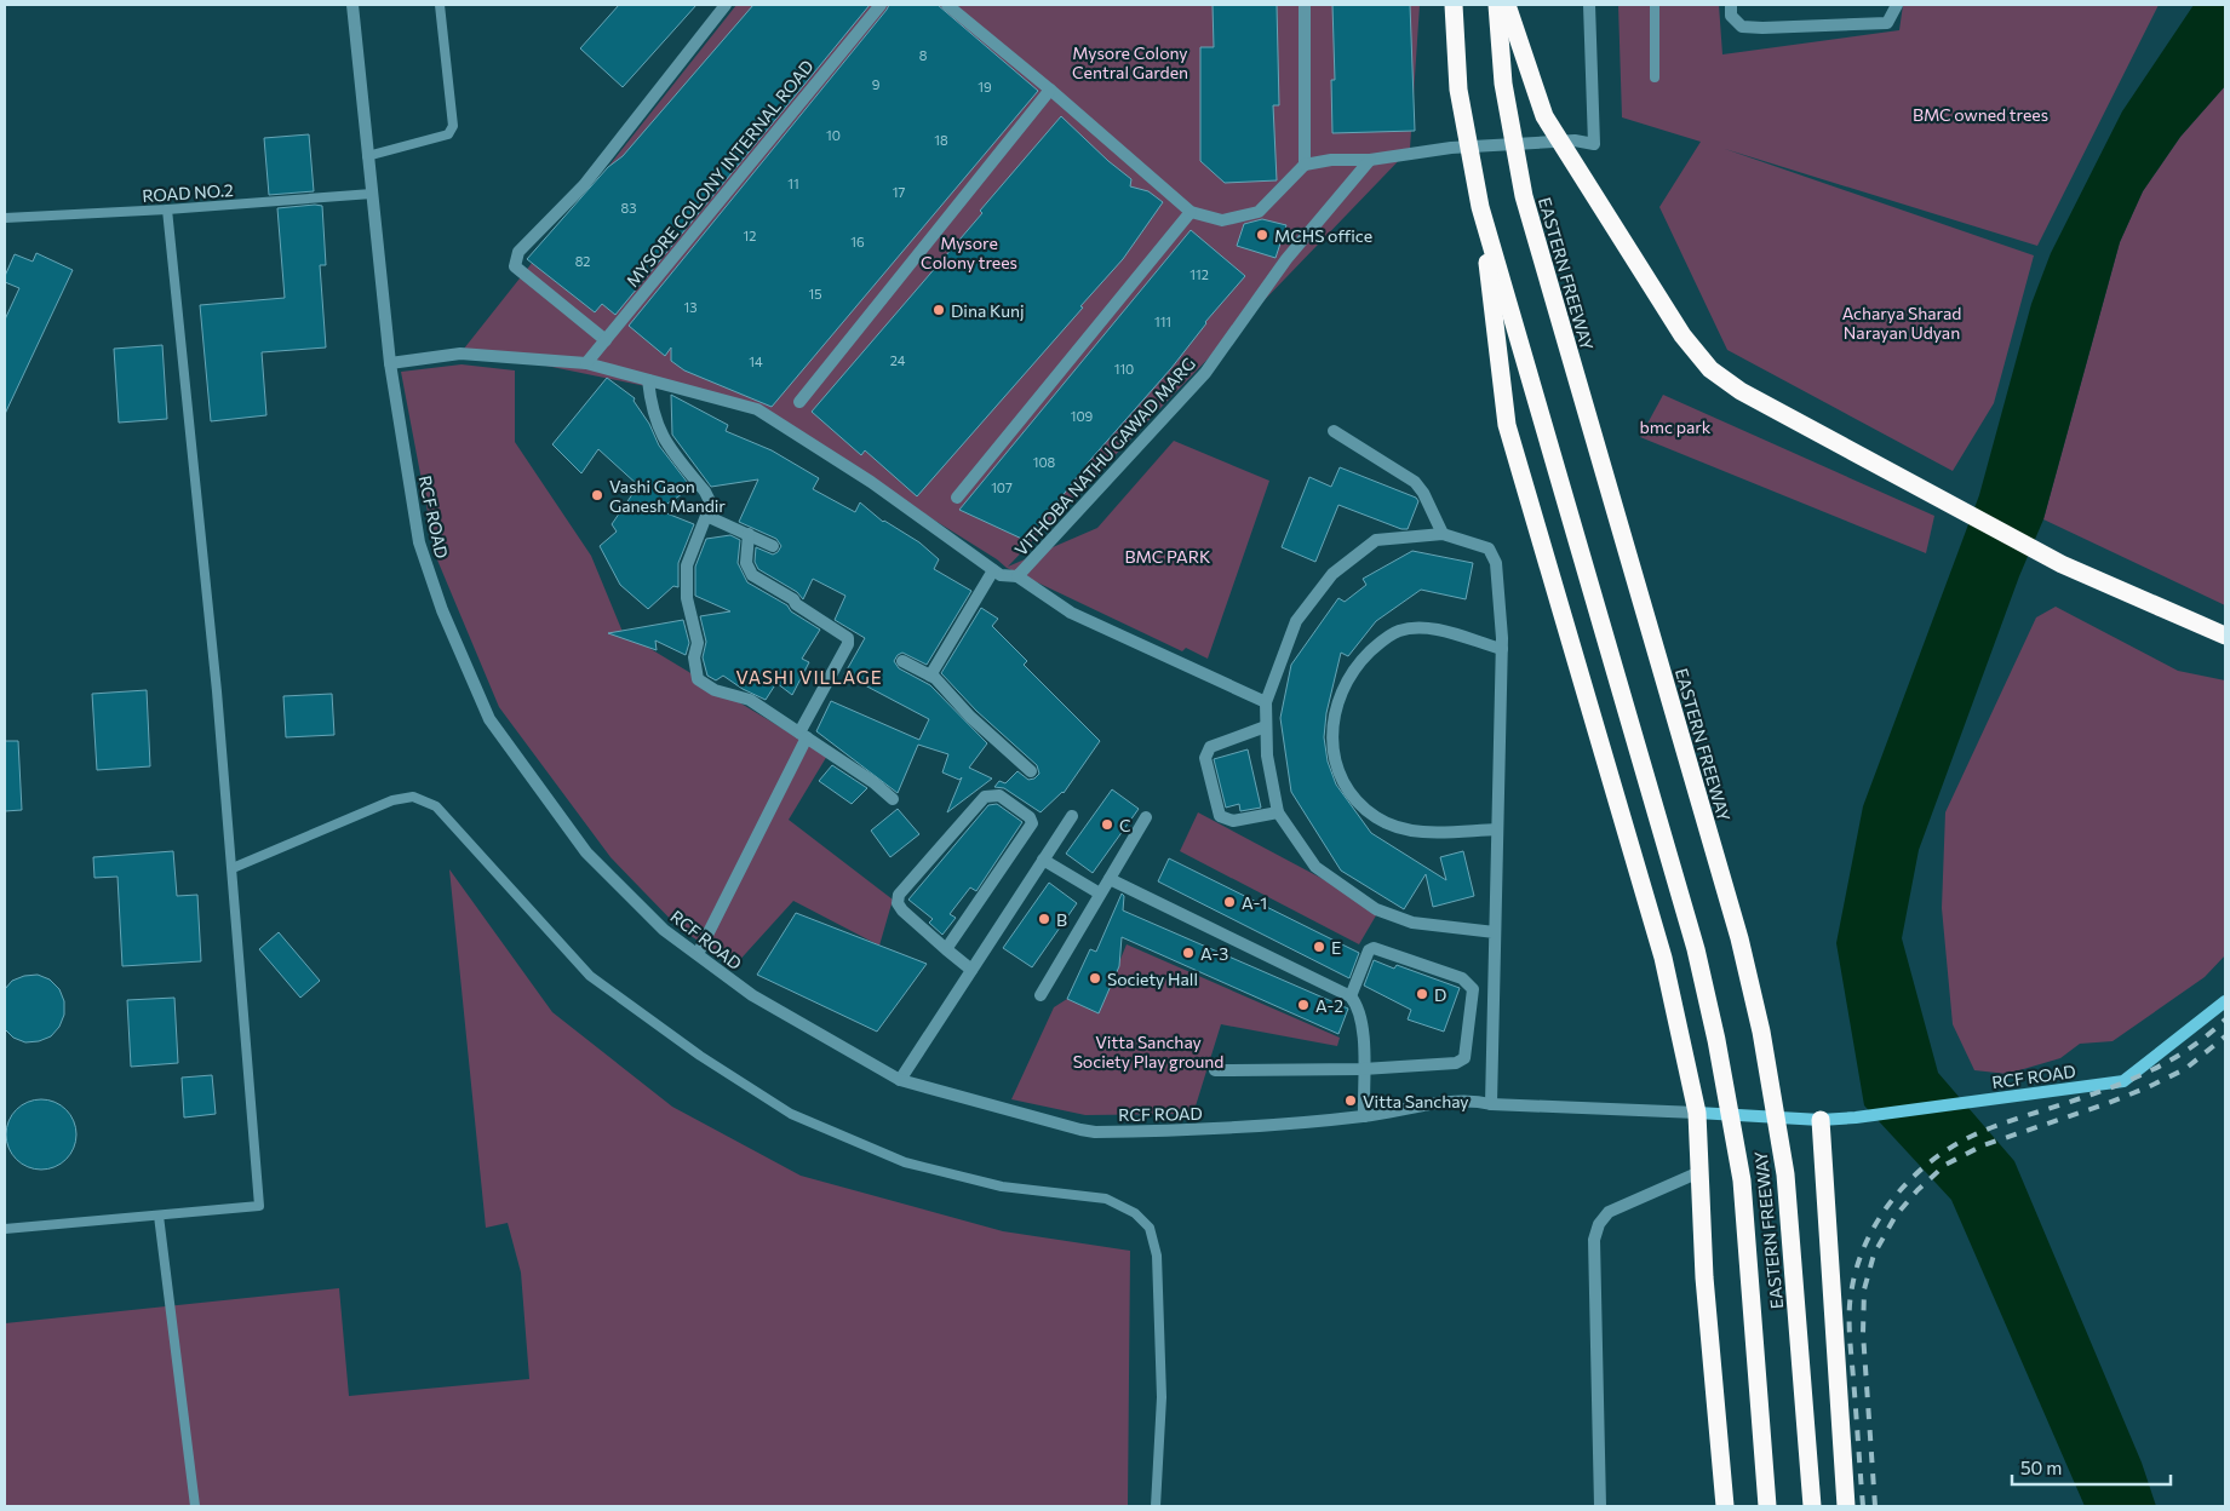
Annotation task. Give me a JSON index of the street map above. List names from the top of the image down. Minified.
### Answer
{"streets":{"highway":["EASTERN FREEWAY"],"main road":["RCF ROAD"],"street":["MYSORE COLONY INTERNAL ROAD","VITHOBA NATHU GAWAD MARG"],"lane":["ROAD NO.2"]},"crossings":[["MYSORE COLONY INTERNAL ROAD","VITHOBA NATHU GAWAD MARG"],["ROAD NO.2","RCF ROAD"],["VITHOBA NATHU GAWAD MARG","RCF ROAD"]],"districts":["VASHI VILLAGE"],"parks":["Mysore Colony Central Garden","BMC owned trees","Mysore Colony trees","Acharya Sharad Narayan Udyan","bmc park","BMC PARK","Vitta Sanchay Society Play ground"],"places":["MCHS office","Dina Kunj","Vashi Gaon Ganesh Mandir","C","A-1","B","E","A-3","Society Hall","D","A-2","Vitta Sanchay"],"house_numbers":["8","9","19","10","18","11","17","83","12","16","82","112","15","13","111","24","14","110","109","108","107"],"scale_bar":"50 m"}
